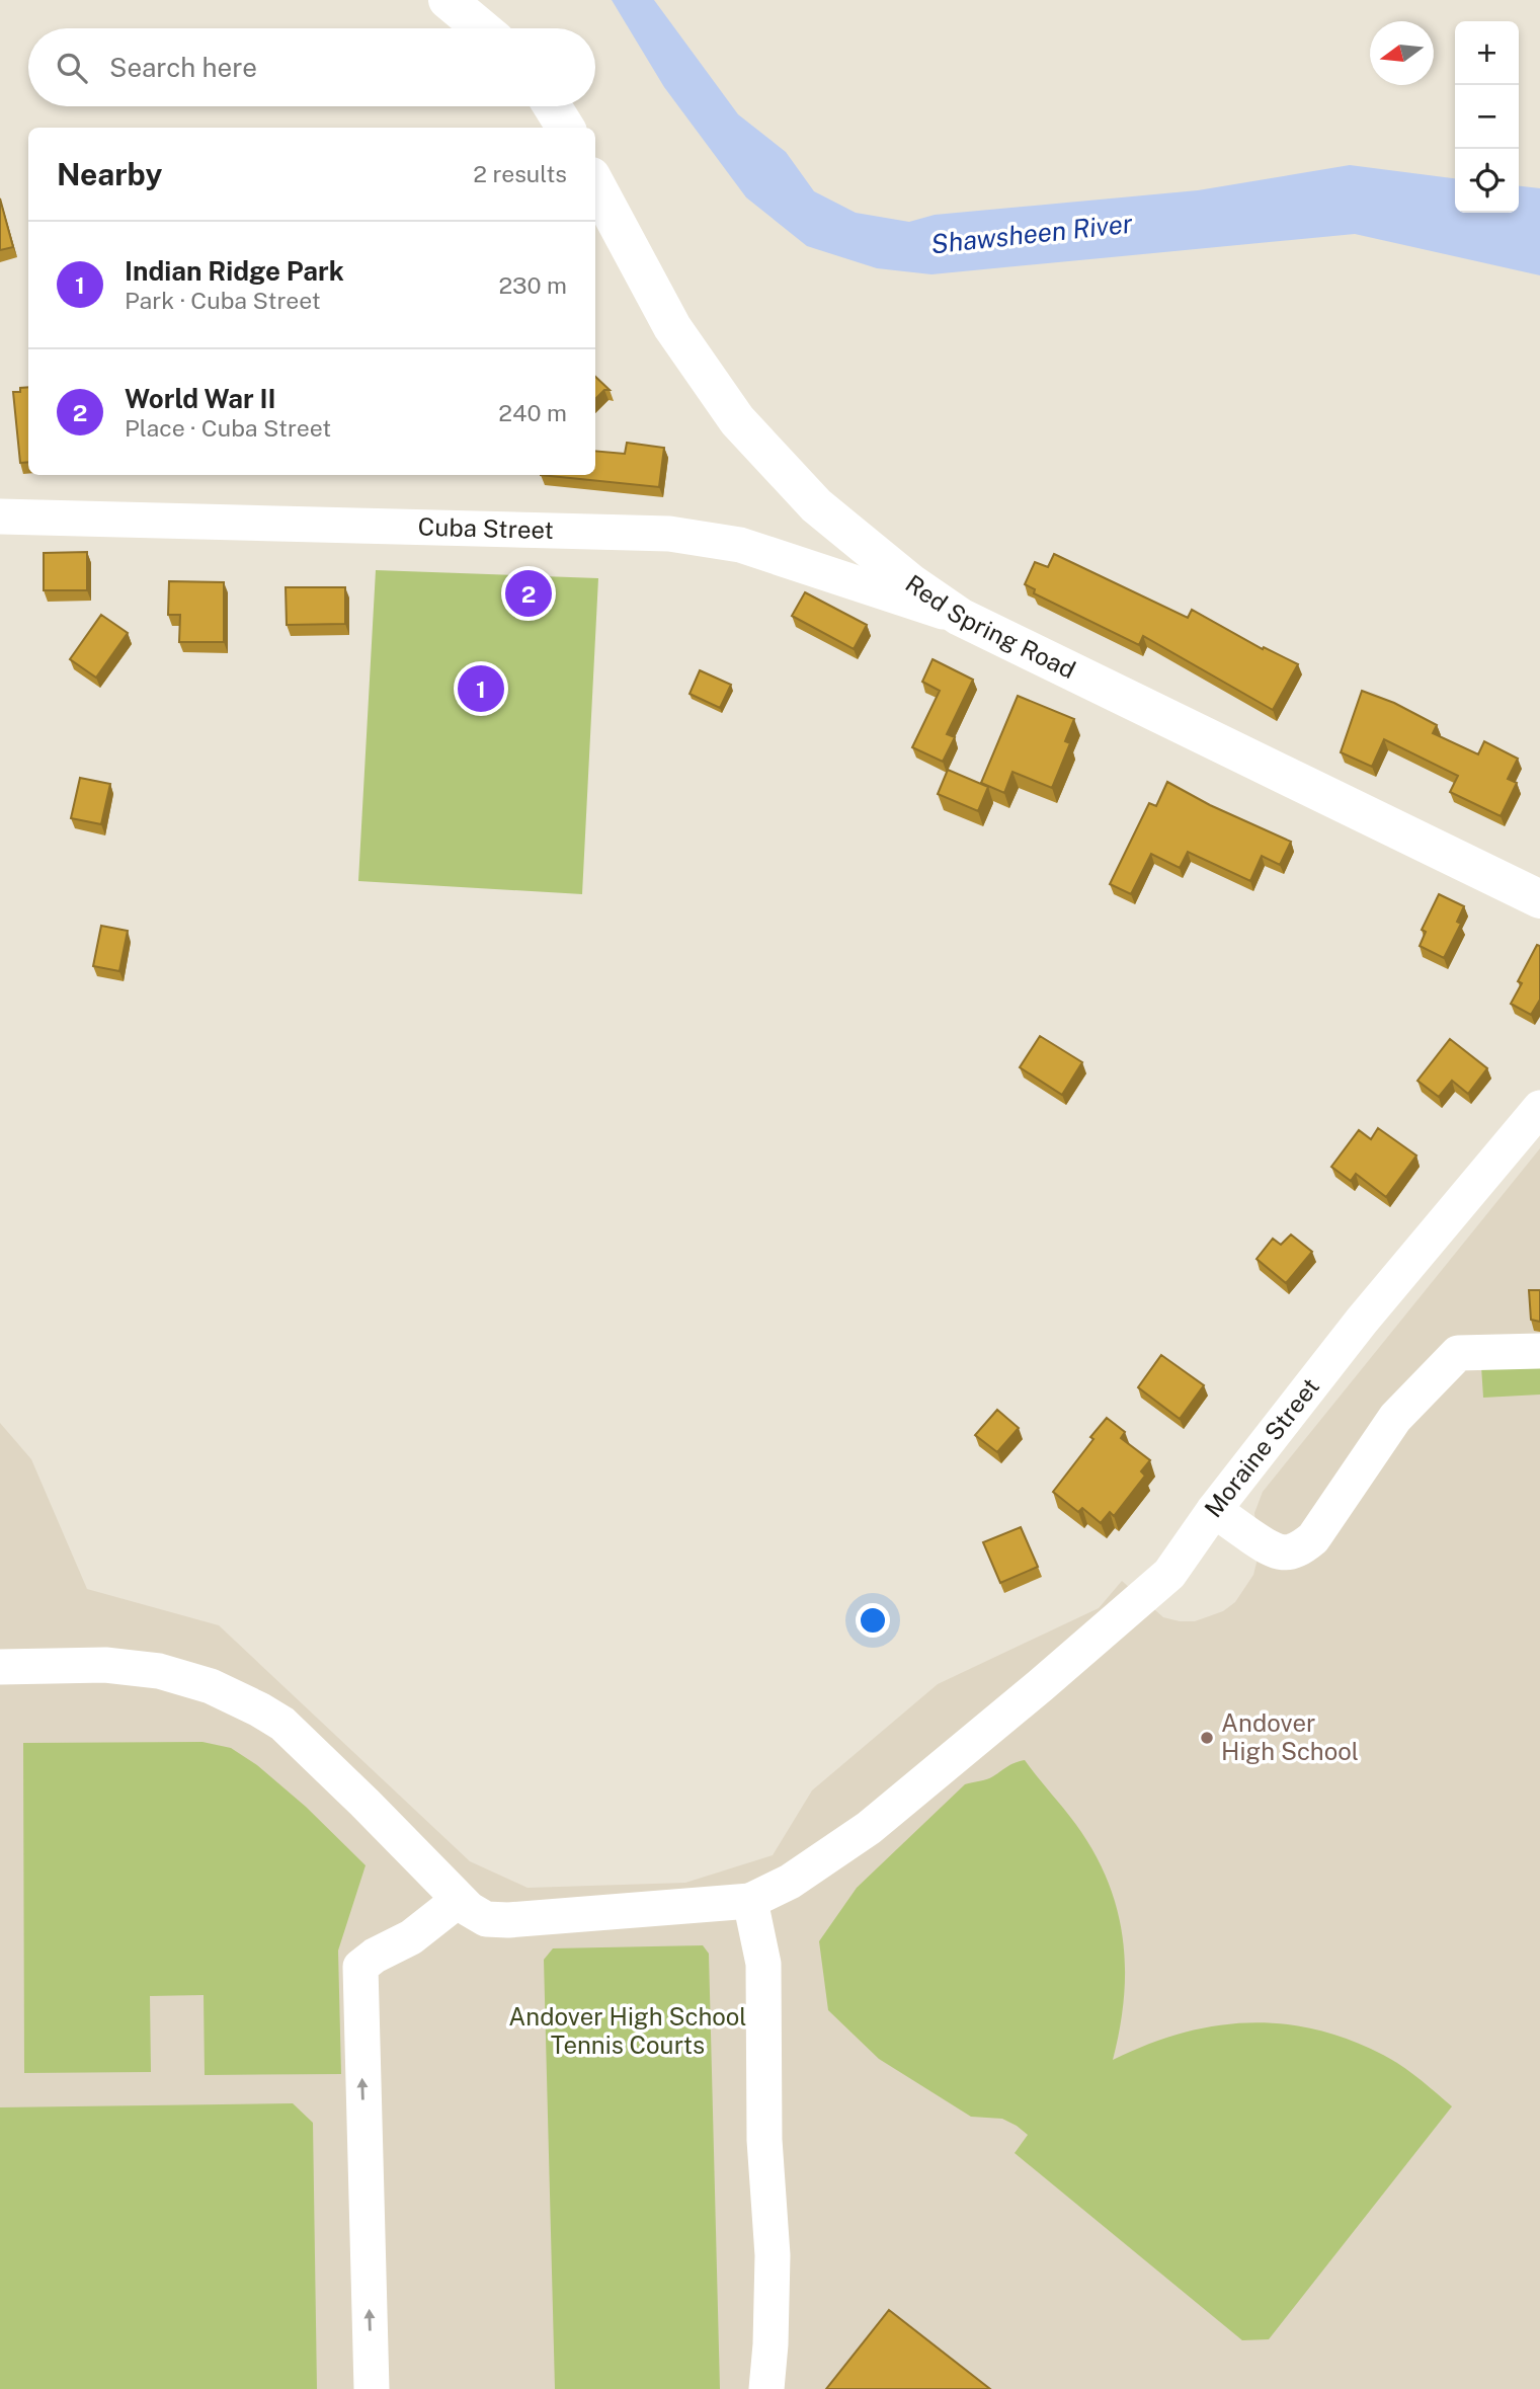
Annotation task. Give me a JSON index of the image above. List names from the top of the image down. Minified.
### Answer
{"streets":{"main road":["Red Spring Road"],"street":["Cuba Street","Moraine Street"]},"crossings":[["Cuba Street","Red Spring Road"]],"water":["Shawsheen River"],"parks":["Andover High School Tennis Courts"],"places":["Andover High School"],"north":"left","page":{"map_buttons":["+","−"],"search":"Search here","heading":["Nearby","2 results"],"list":[{"mark":"1","name":"Indian Ridge Park","note":"Park · Cuba Street","value":"230 m"},{"mark":"2","name":"World War II","note":"Place · Cuba Street","value":"240 m"}],"pins":["2","1"]}}
